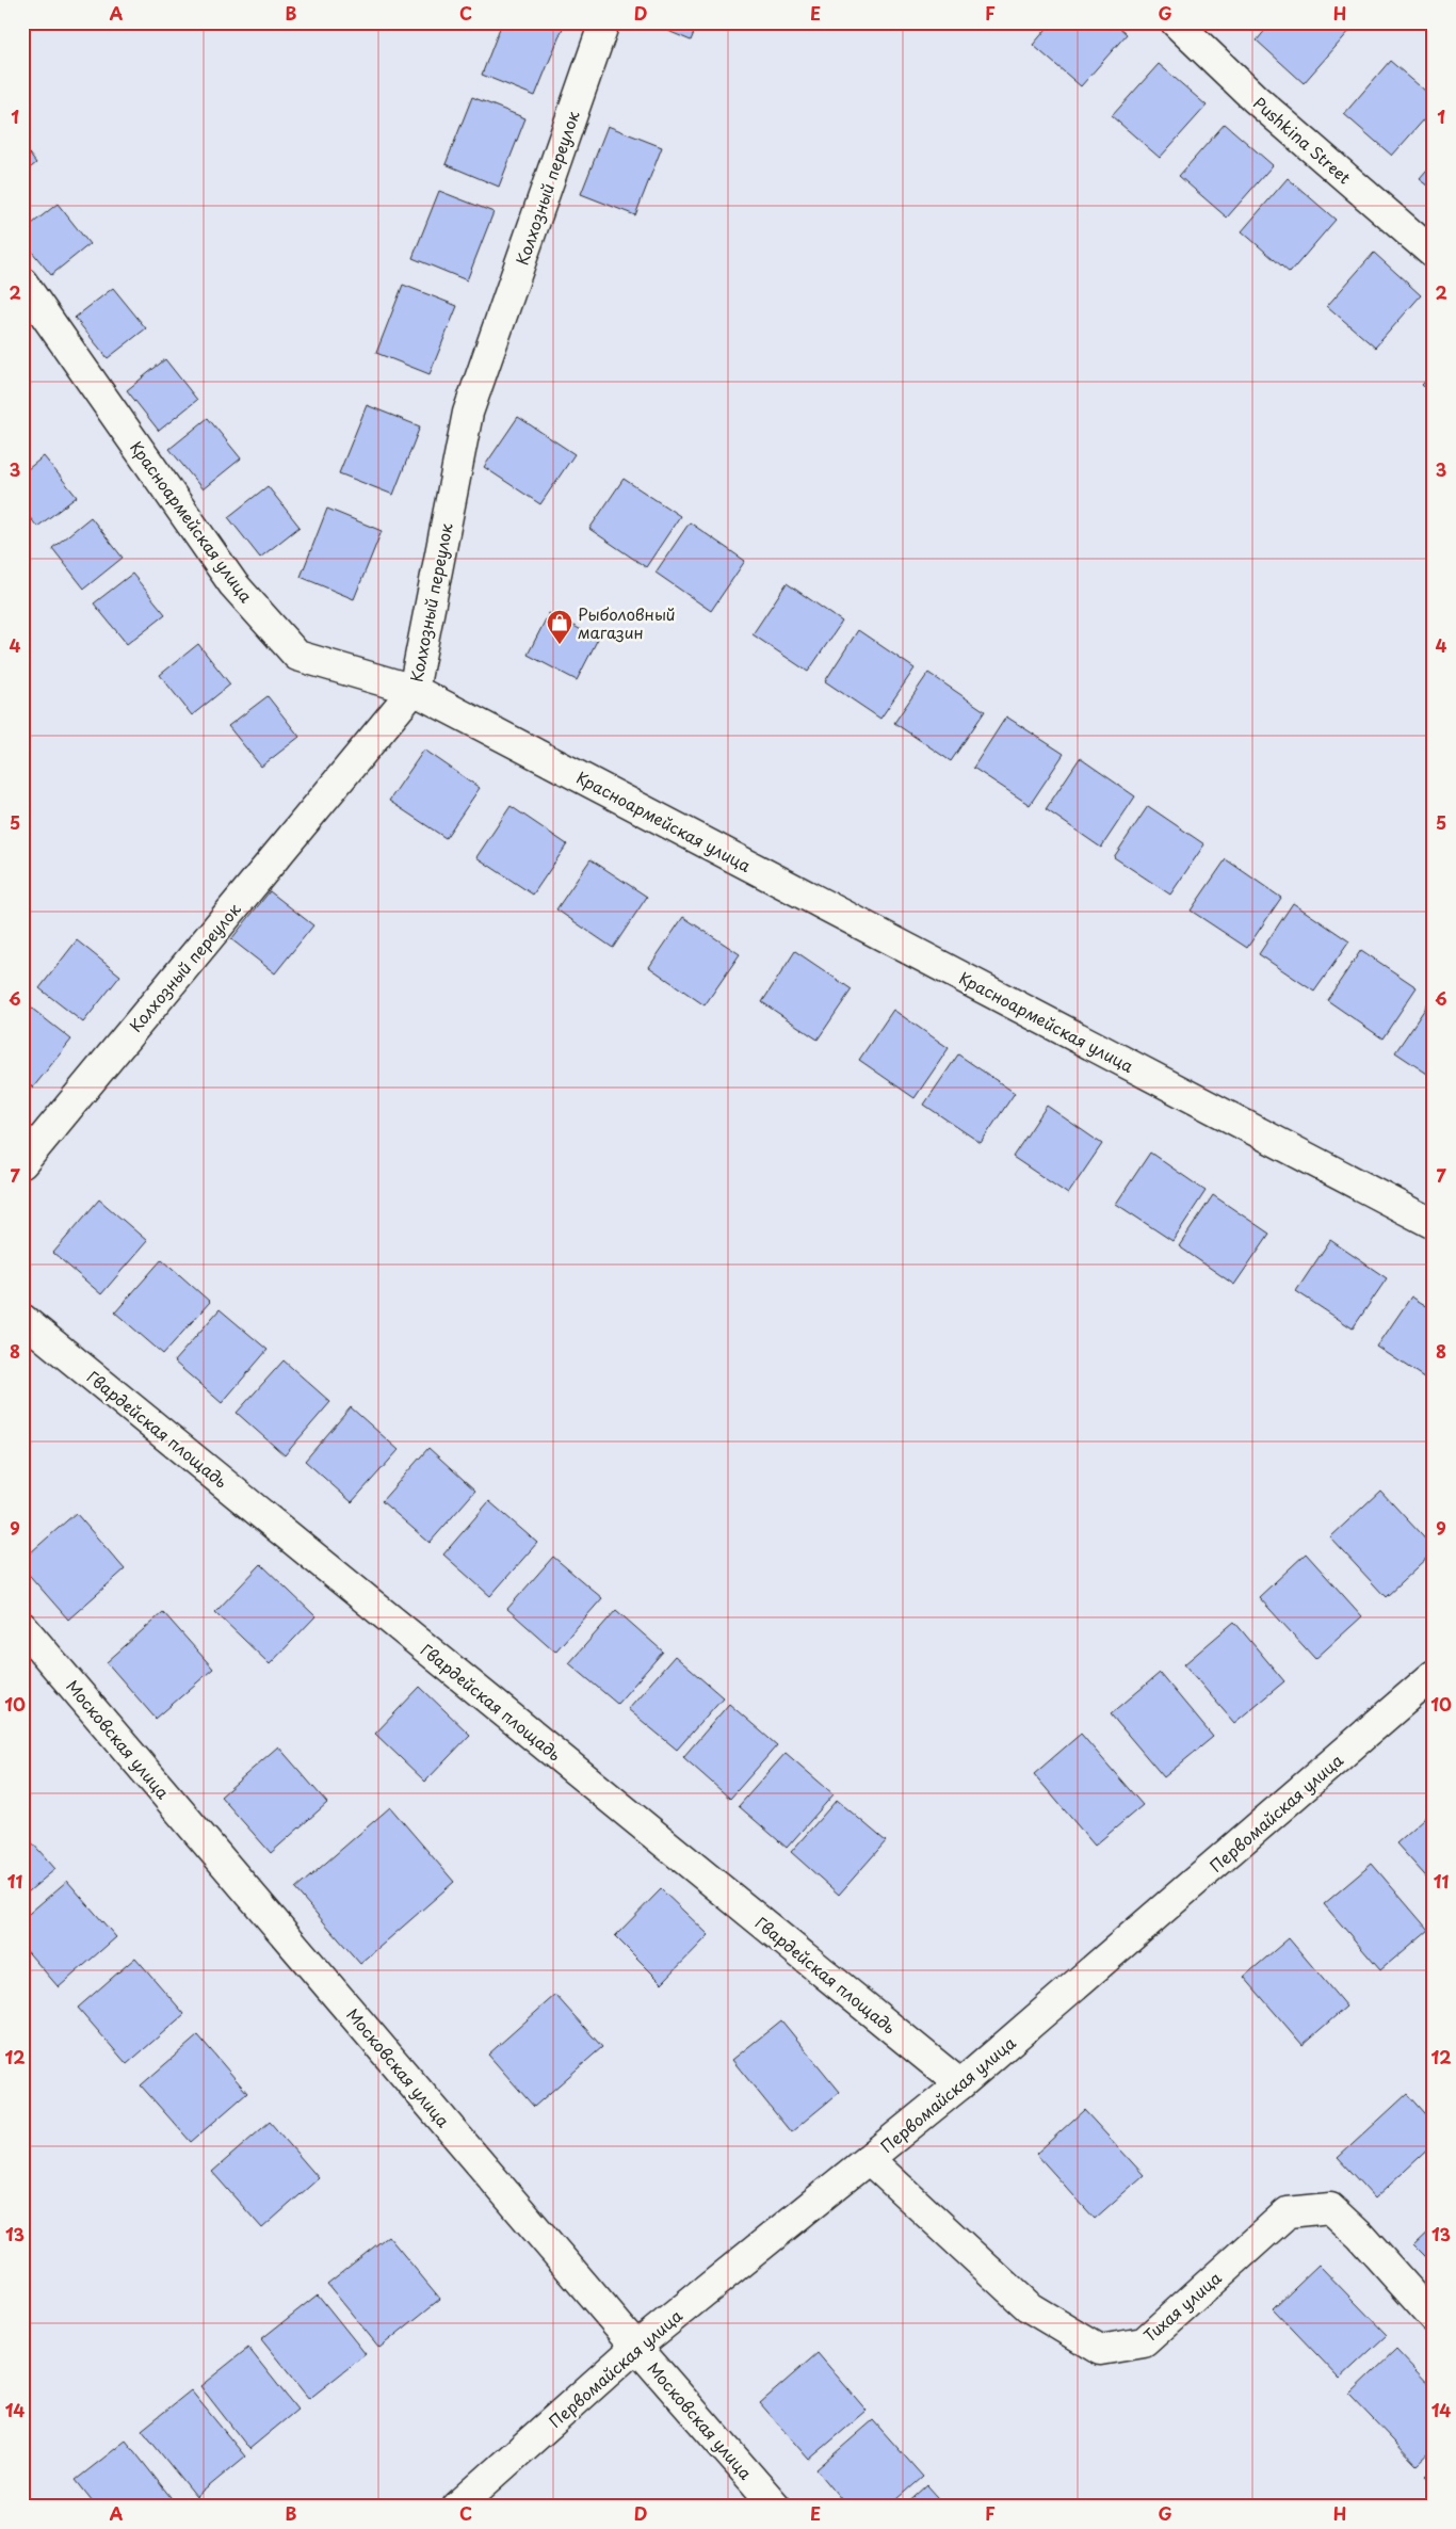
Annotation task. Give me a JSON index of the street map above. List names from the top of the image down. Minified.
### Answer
{"streets":{"street":["Pushkina Street","Колхозный переулок","Красноармейская улица","Гвардейская площадь","Московская улица","Первомайская улица","Тихая улица"]},"crossings":[["Колхозный переулок","Красноармейская улица"],["Гвардейская площадь","Первомайская улица"],["Московская улица","Первомайская улица"],["Первомайская улица","Тихая улица"]],"places":{"shop":["Рыболовный магазин"]},"grid":{"columns":["A","B","C","D","E","F","G","H"],"rows":["1","2","3","4","5","6","7","8","9","10","11","12","13","14"]}}
